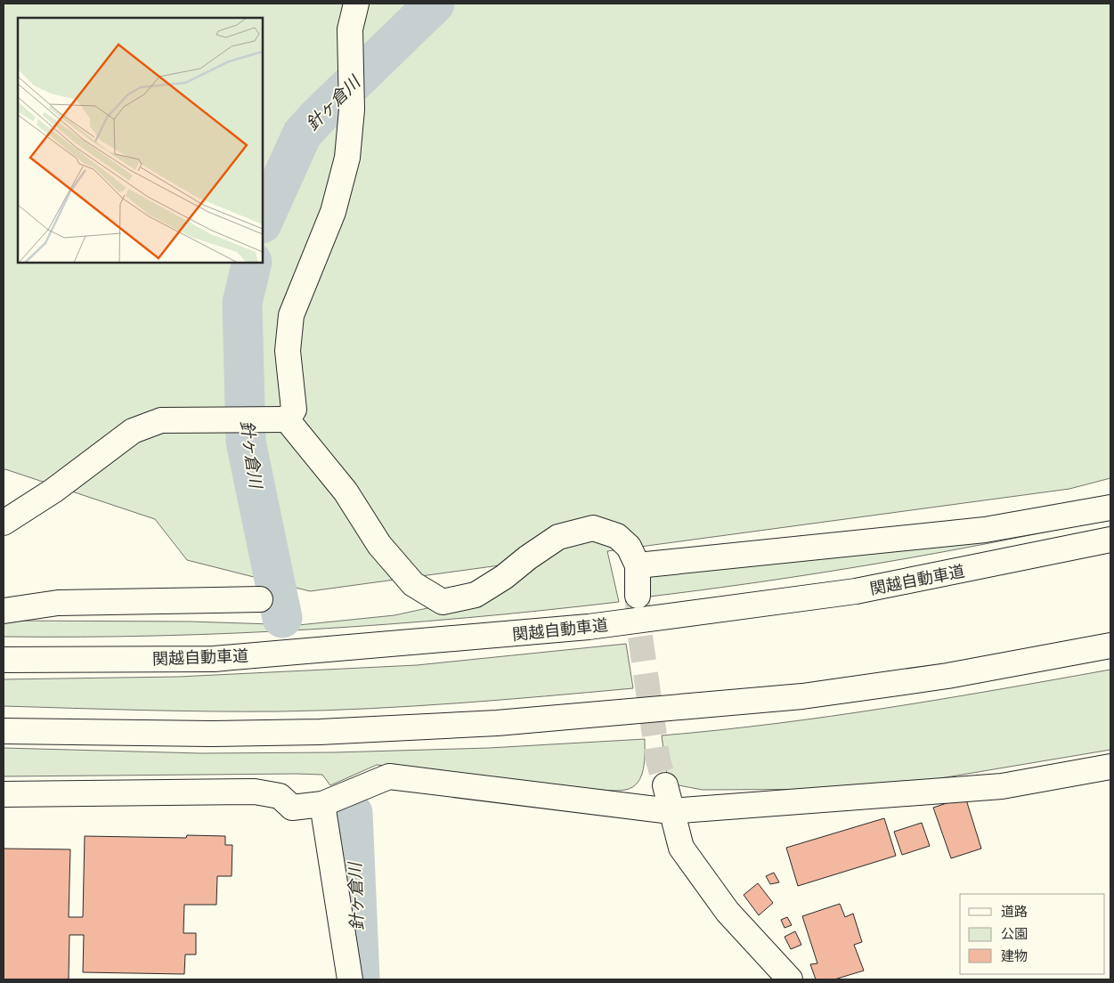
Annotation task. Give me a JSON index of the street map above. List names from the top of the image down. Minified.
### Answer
{"streets":{"main road":["関越自動車道"]},"water":["針ヶ倉川"],"legend":["道路","公園","建物"]}
